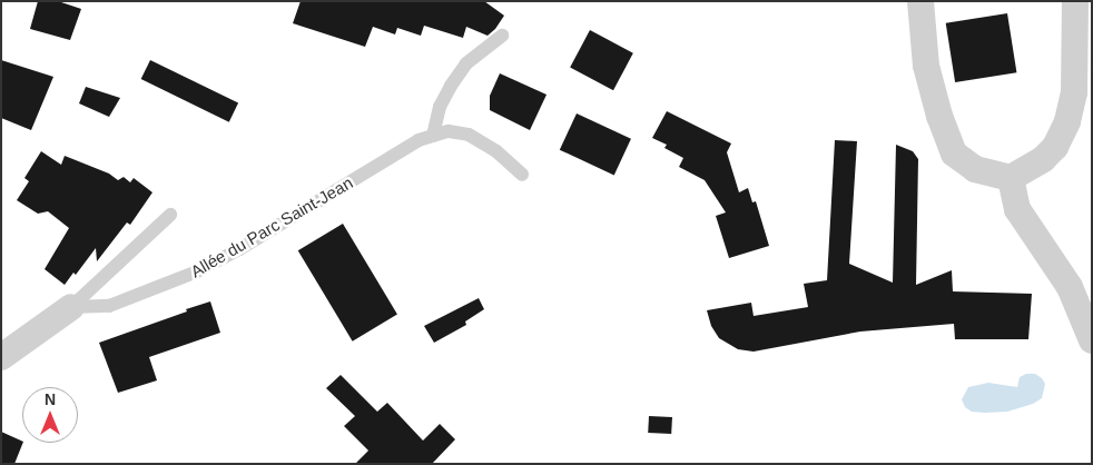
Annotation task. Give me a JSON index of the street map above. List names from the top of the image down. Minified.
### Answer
{"streets":{"lane":["Allée du Parc Saint-Jean"]},"north":"top"}
